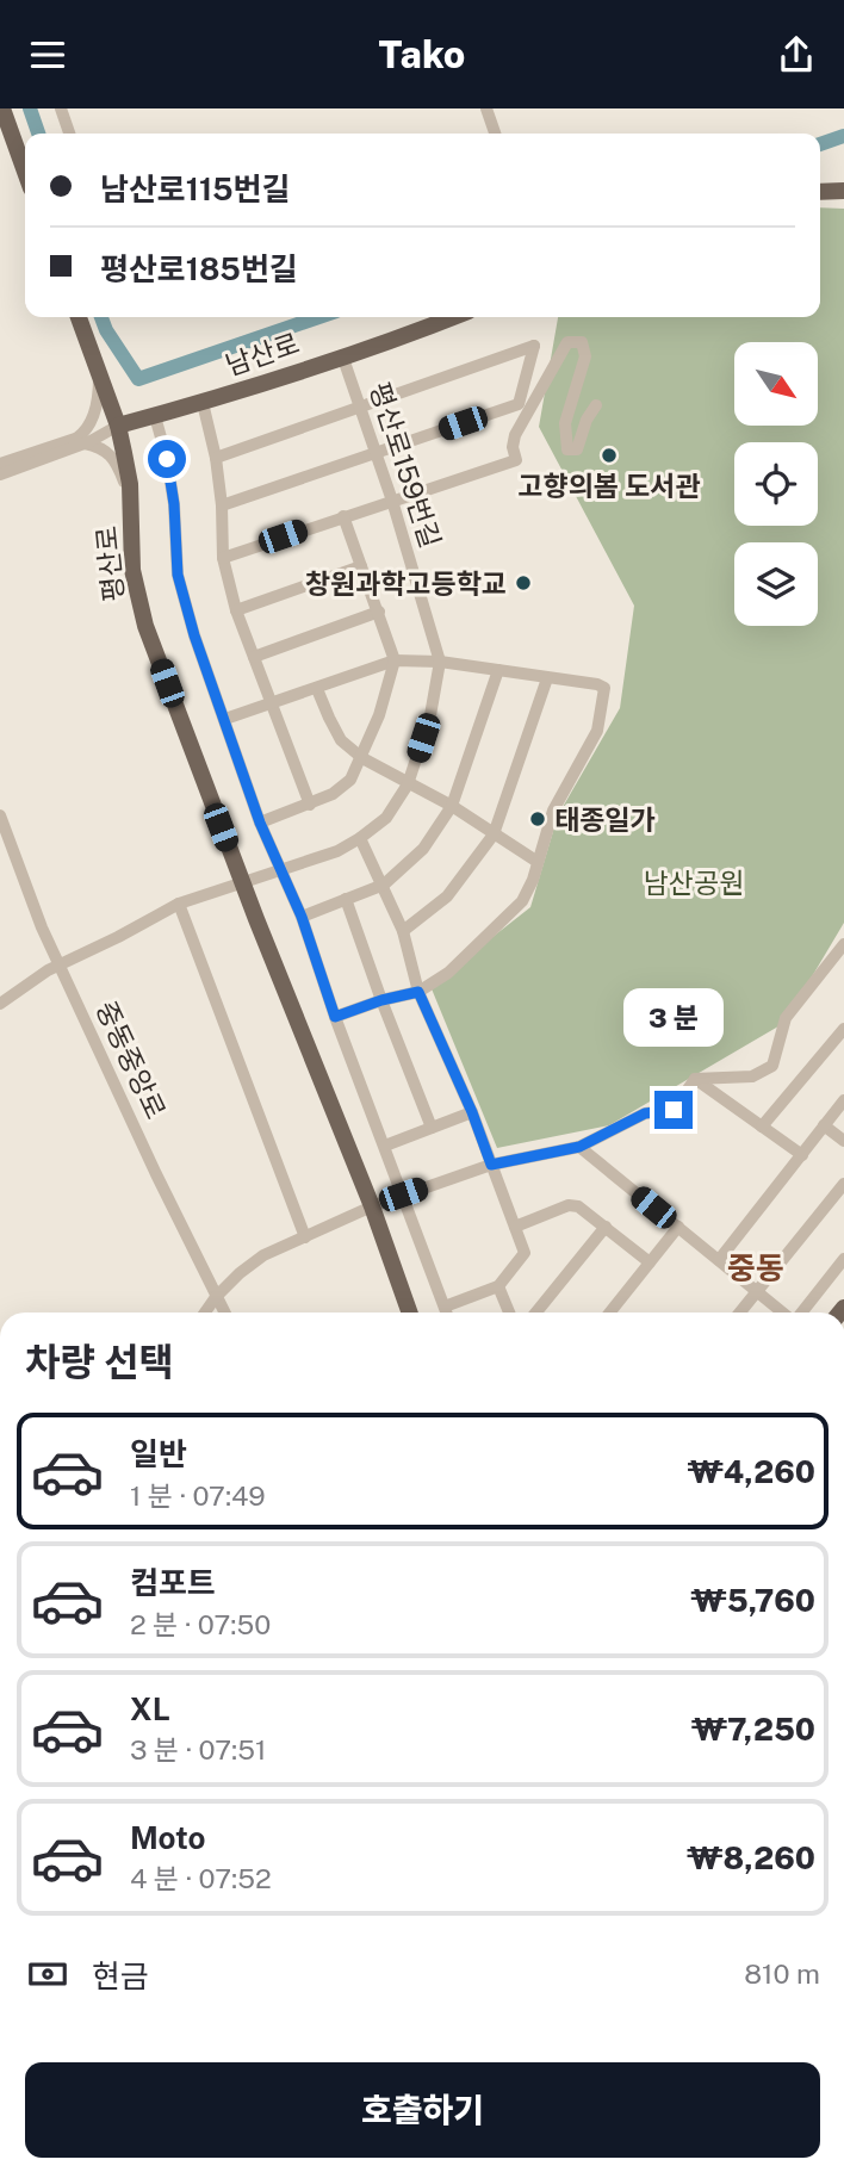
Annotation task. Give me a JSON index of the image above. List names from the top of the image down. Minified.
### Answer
{"streets":{"main road":["남산로","평산로"],"street":["평산로159번길","중동중앙로"]},"crossings":[["남산로","평산로159번길"],["남산로","평산로"],["평산로159번길","평산로"],["평산로159번길","중동중앙로"]],"districts":["중동"],"parks":["남산공원"],"places":["고향의봄 도서관","창원과학고등학교","태종일가"],"north":"bottom right","page":{"header":"Tako","banner":["남산로115번길","평산로185번길"],"bubble":"3 분","heading":"차량 선택","list":[{"name":"일반","note":"1 분 · 07:49","value":"₩4,260"},{"name":"컴포트","note":"2 분 · 07:50","value":"₩5,760"},{"name":"XL","note":"3 분 · 07:51","value":"₩7,250"},{"name":"Moto","note":"4 분 · 07:52","value":"₩8,260"}],"pay":["현금","810 m"],"buttons":"호출하기"}}
